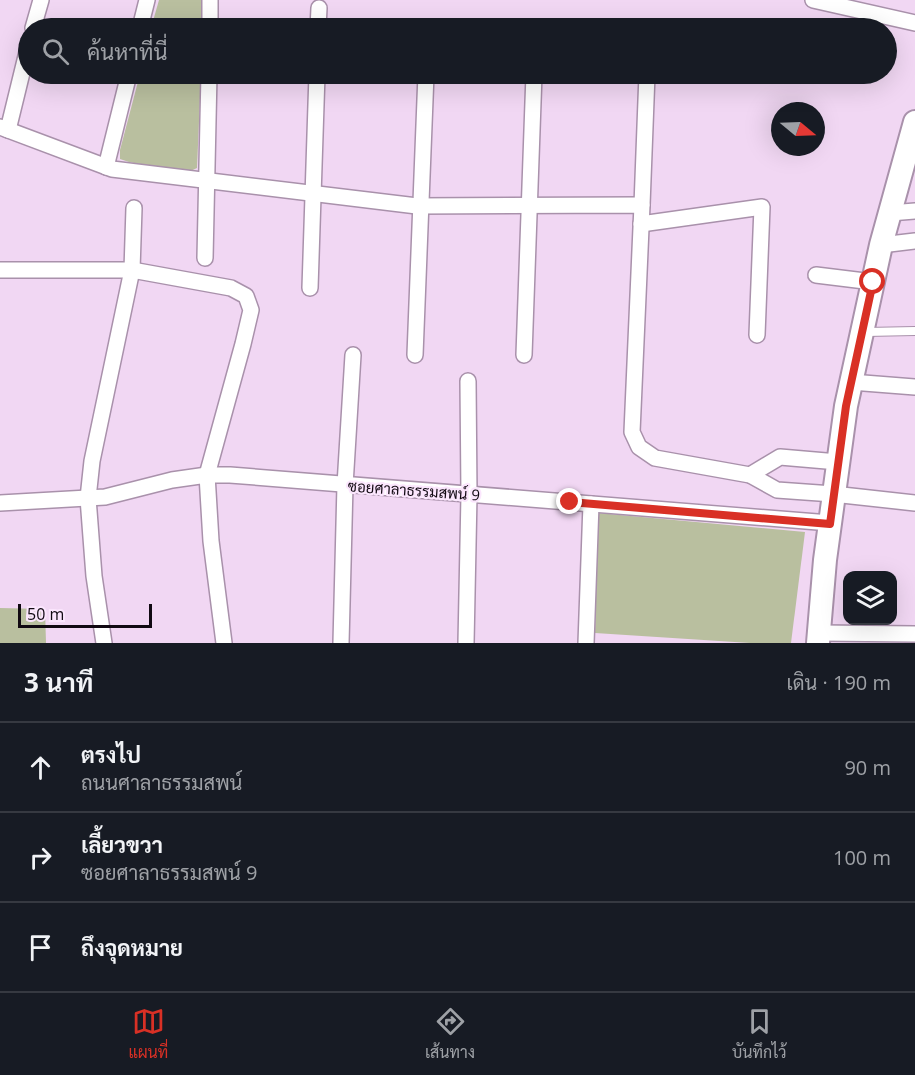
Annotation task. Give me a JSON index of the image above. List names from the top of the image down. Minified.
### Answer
{"streets":{"street":["ซอยศาลาธรรมสพน์ 9"]},"scale_bar":"50 m","north":"right","page":{"search":"ค้นหาที่นี่","scale":"50 m","heading":["3 นาที","เดิน · 190 m"],"list":[["ตรงไป","ถนนศาลาธรรมสพน์","90 m"],["เลี้ยวขวา","ซอยศาลาธรรมสพน์ 9","100 m"],"ถึงจุดหมาย"],"nav":["แผนที่","เส้นทาง","บันทึกไว้"]}}
